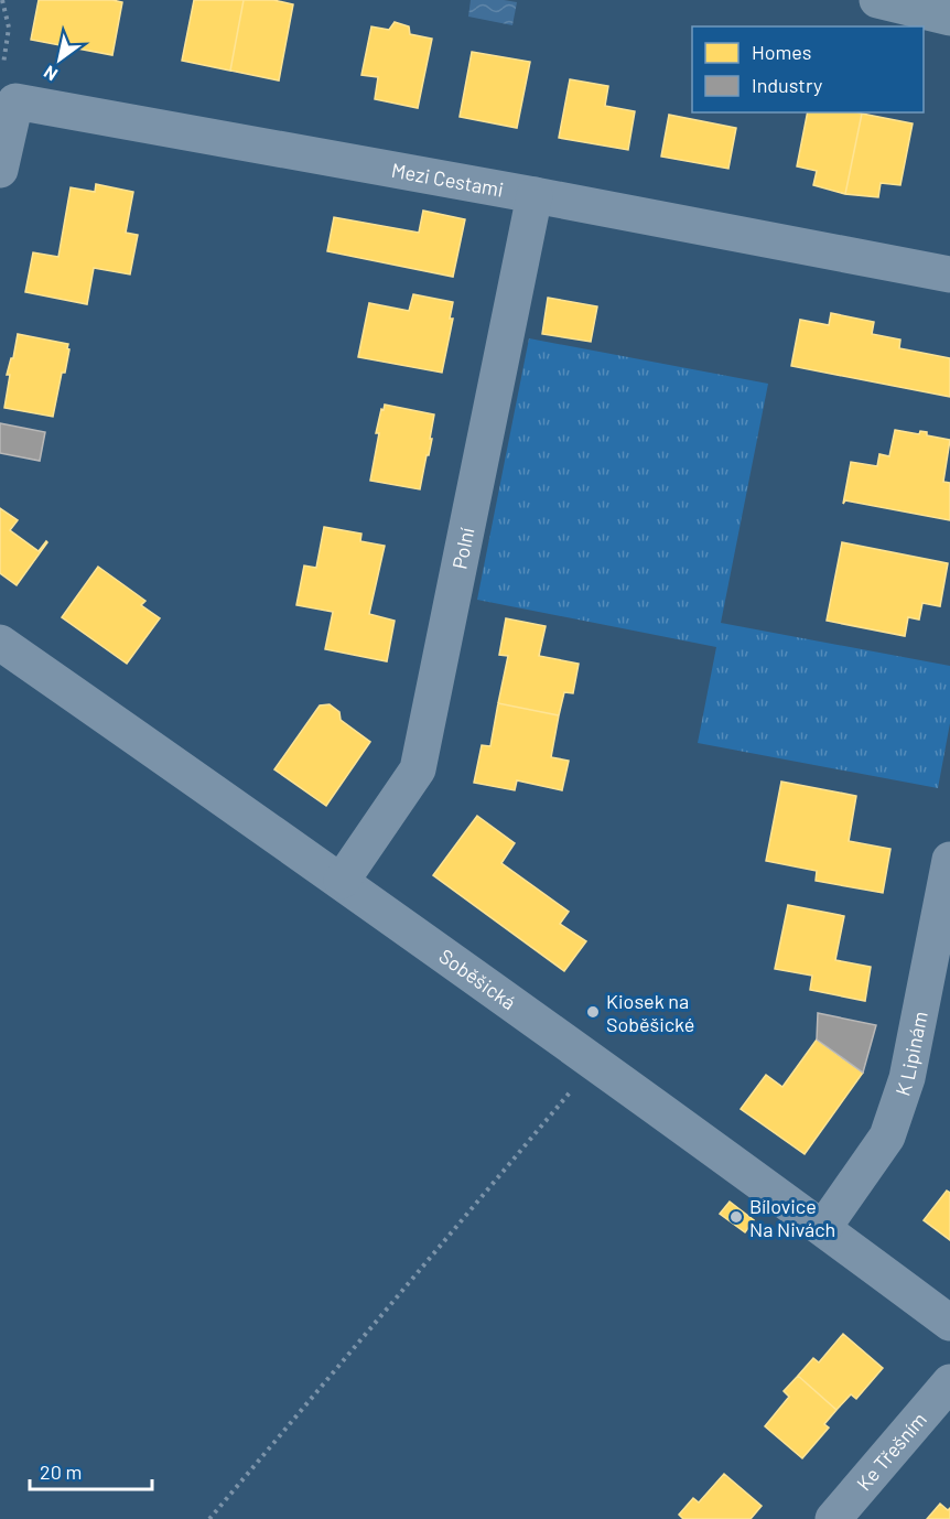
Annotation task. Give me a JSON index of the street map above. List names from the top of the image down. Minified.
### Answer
{"streets":{"street":["Mezi Cestami","Polní","Soběšická","K Lipinám","Ke Třešním"]},"crossings":[["Mezi Cestami","Polní"],["Polní","Soběšická"],["Soběšická","K Lipinám"]],"places":["Kiosek na Soběšické","Bílovice Na Nivách"],"legend":["Homes","Industry"],"scale_bar":"20 m","north":"bottom left"}
